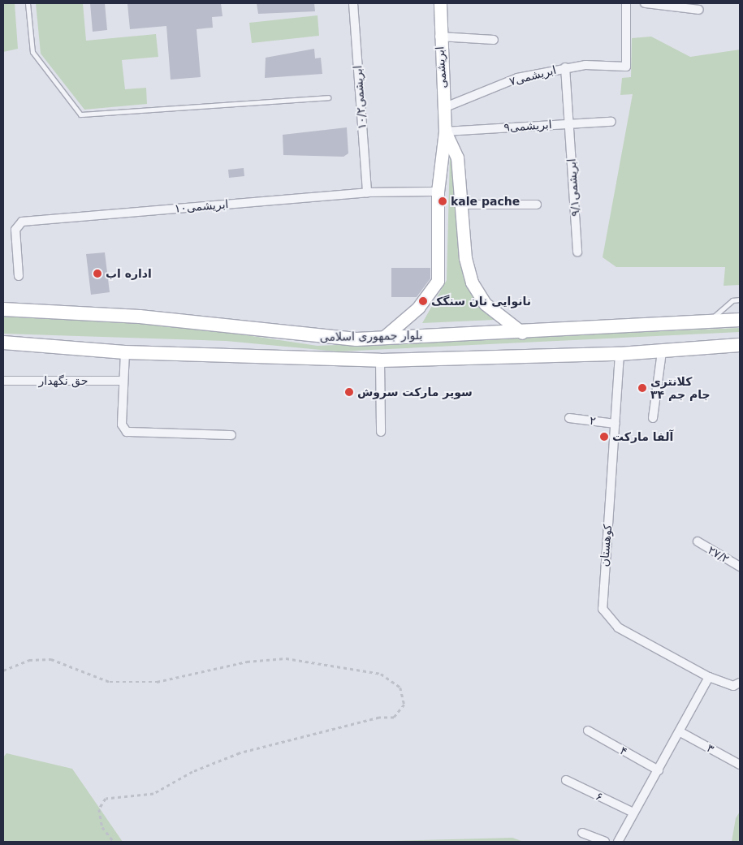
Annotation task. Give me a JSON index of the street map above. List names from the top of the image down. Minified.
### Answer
{"streets":{"main road":["ابریشمی","بلوار جمهوری اسلامی"],"street":["ابریشمی۷","۱۰/۲ابریشمی","ابریشمی۹","۹/۱ابریشمی","ابریشمی۱۰","حق نگهدار","۲","کوهستان","۲۷/۲","۳","۴","۶"]},"crossings":[["ابریشمی","ابریشمی۷"],["ابریشمی","ابریشمی۹"],["ابریشمی۷","۹/۱ابریشمی"],["۱۰/۲ابریشمی","ابریشمی۱۰"],["ابریشمی۹","۹/۱ابریشمی"],["بلوار جمهوری اسلامی","کوهستان"],["۲","کوهستان"]],"places":["kale pache","اداره اب","نانوایی نان سنگک","کلانتری ۳۴ جام جم","سوپر مارکت سروش","آلفا مارکت"]}
